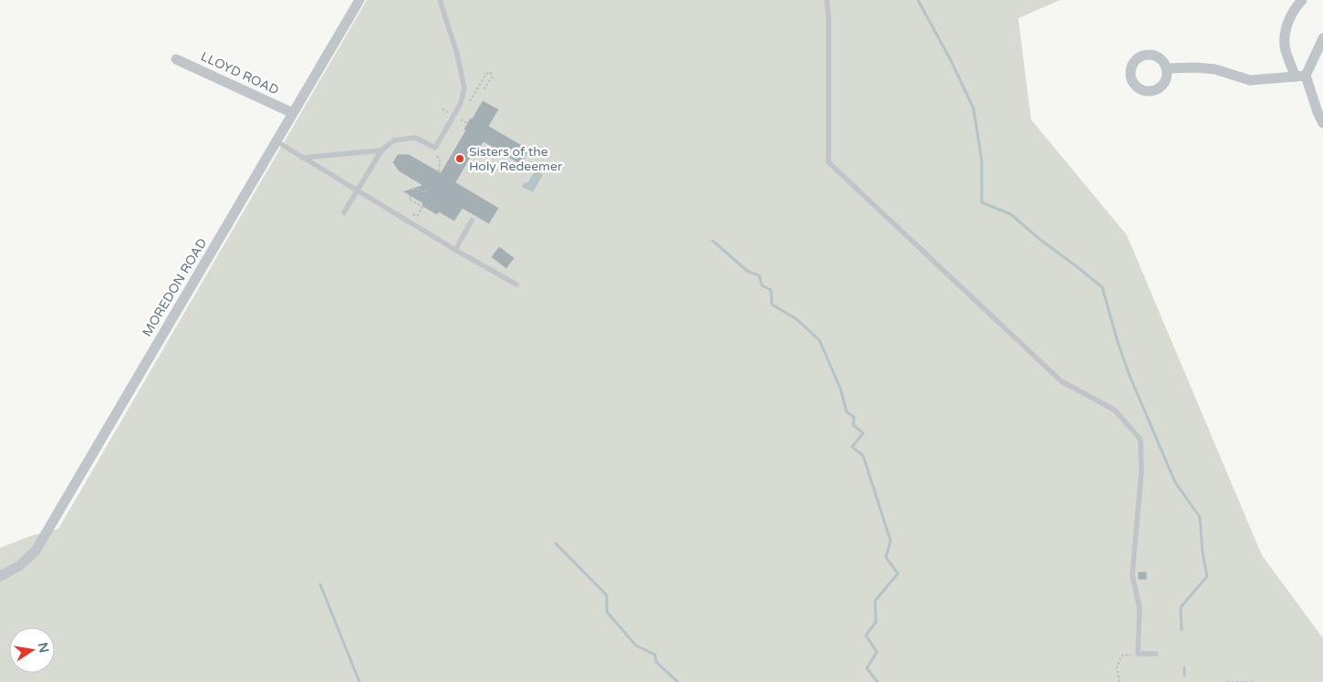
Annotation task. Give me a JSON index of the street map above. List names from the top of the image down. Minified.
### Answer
{"streets":{"street":["LLOYD ROAD","MOREDON ROAD"]},"crossings":[["LLOYD ROAD","MOREDON ROAD"]],"places":["Sisters of the Holy Redeemer"],"north":"right"}
